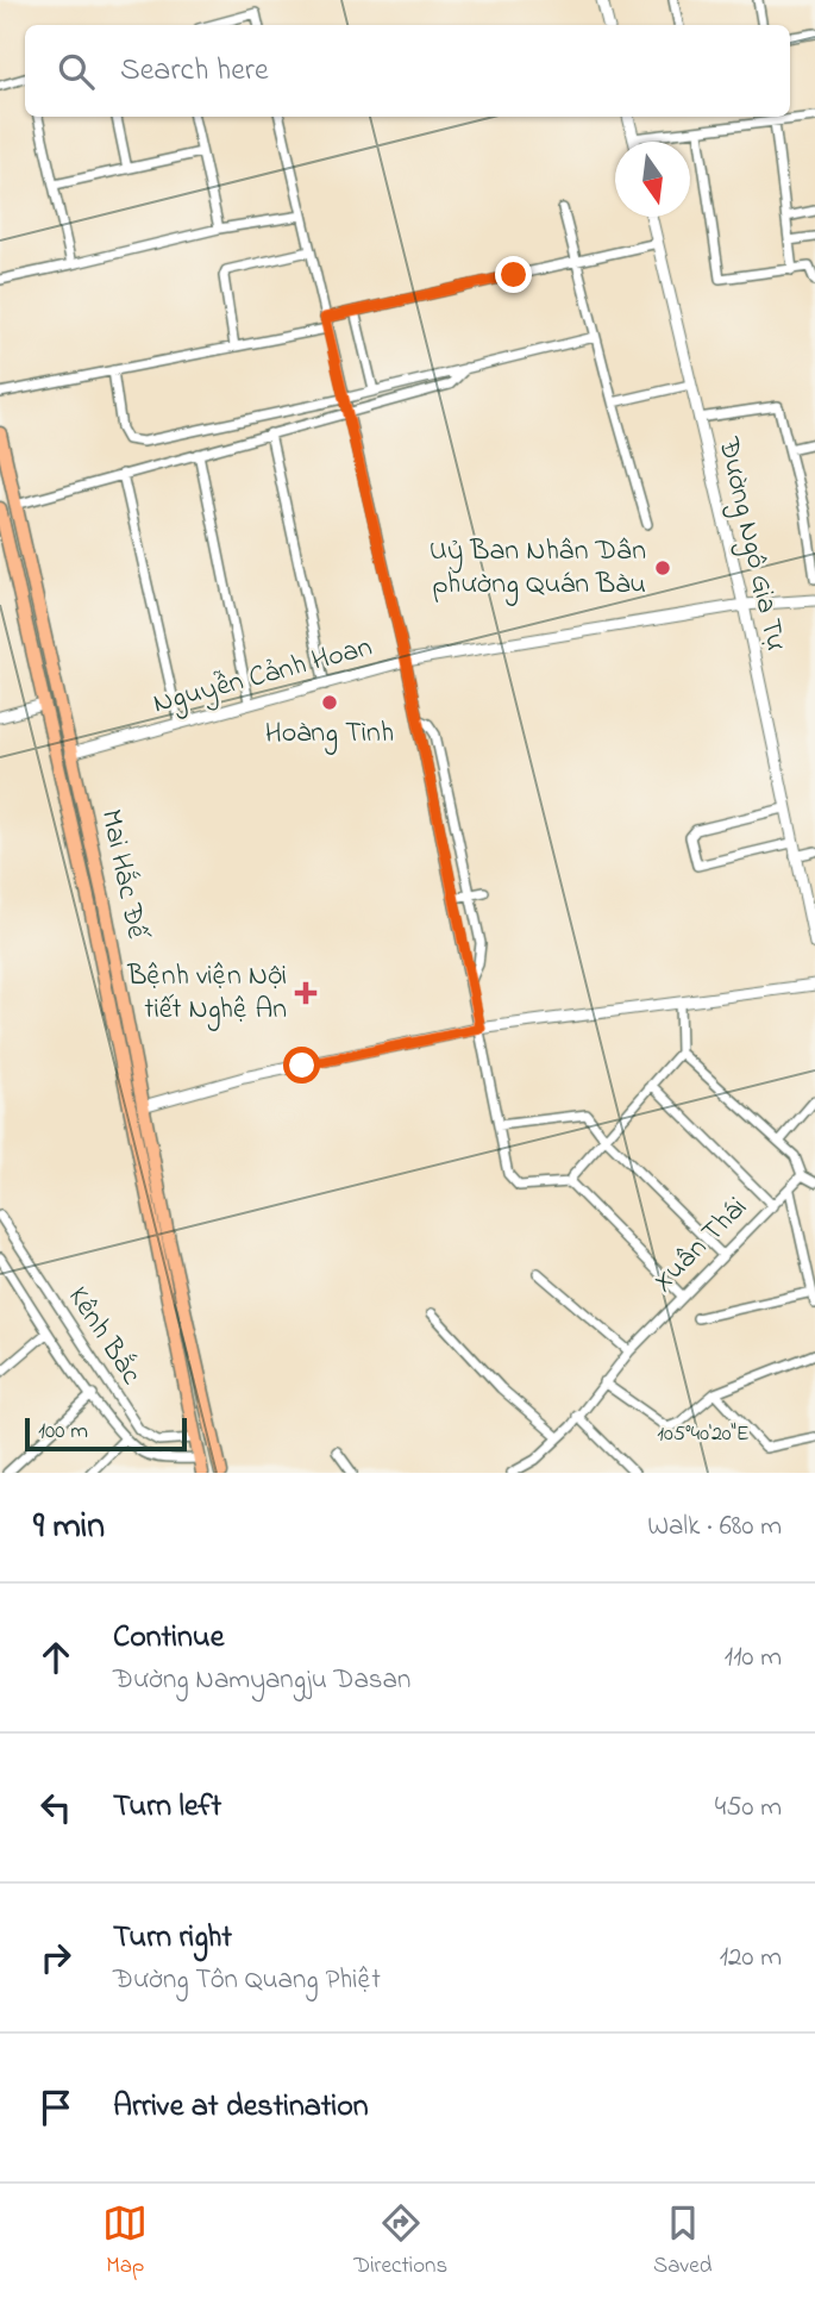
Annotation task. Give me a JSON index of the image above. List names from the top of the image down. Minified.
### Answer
{"streets":{"main road":["Mai Hắc Đế"],"street":["Đường Ngô Gia Tự","Nguyễn Cảnh Hoan","Xuân Thái","Kênh Bắc"]},"crossings":[["Đường Ngô Gia Tự","Nguyễn Cảnh Hoan"],["Nguyễn Cảnh Hoan","Mai Hắc Đế"]],"places":{"other":["Uỷ Ban Nhân Dân phường Quán Bàu","Hoàng Tình"],"health":["Bệnh viện Nội tiết Nghệ An"]},"scale_bar":"100 m","north":"bottom","page":{"search":"Search here","scale":"100 m","heading":["9 min","Walk · 680 m"],"list":[["Continue","Đường Namyangju Dasan","110 m"],["Turn left","450 m"],["Turn right","Đường Tôn Quang Phiệt","120 m"],"Arrive at destination"],"nav":["Map","Directions","Saved"]},"coordinates":["105°40'20\"E"]}
